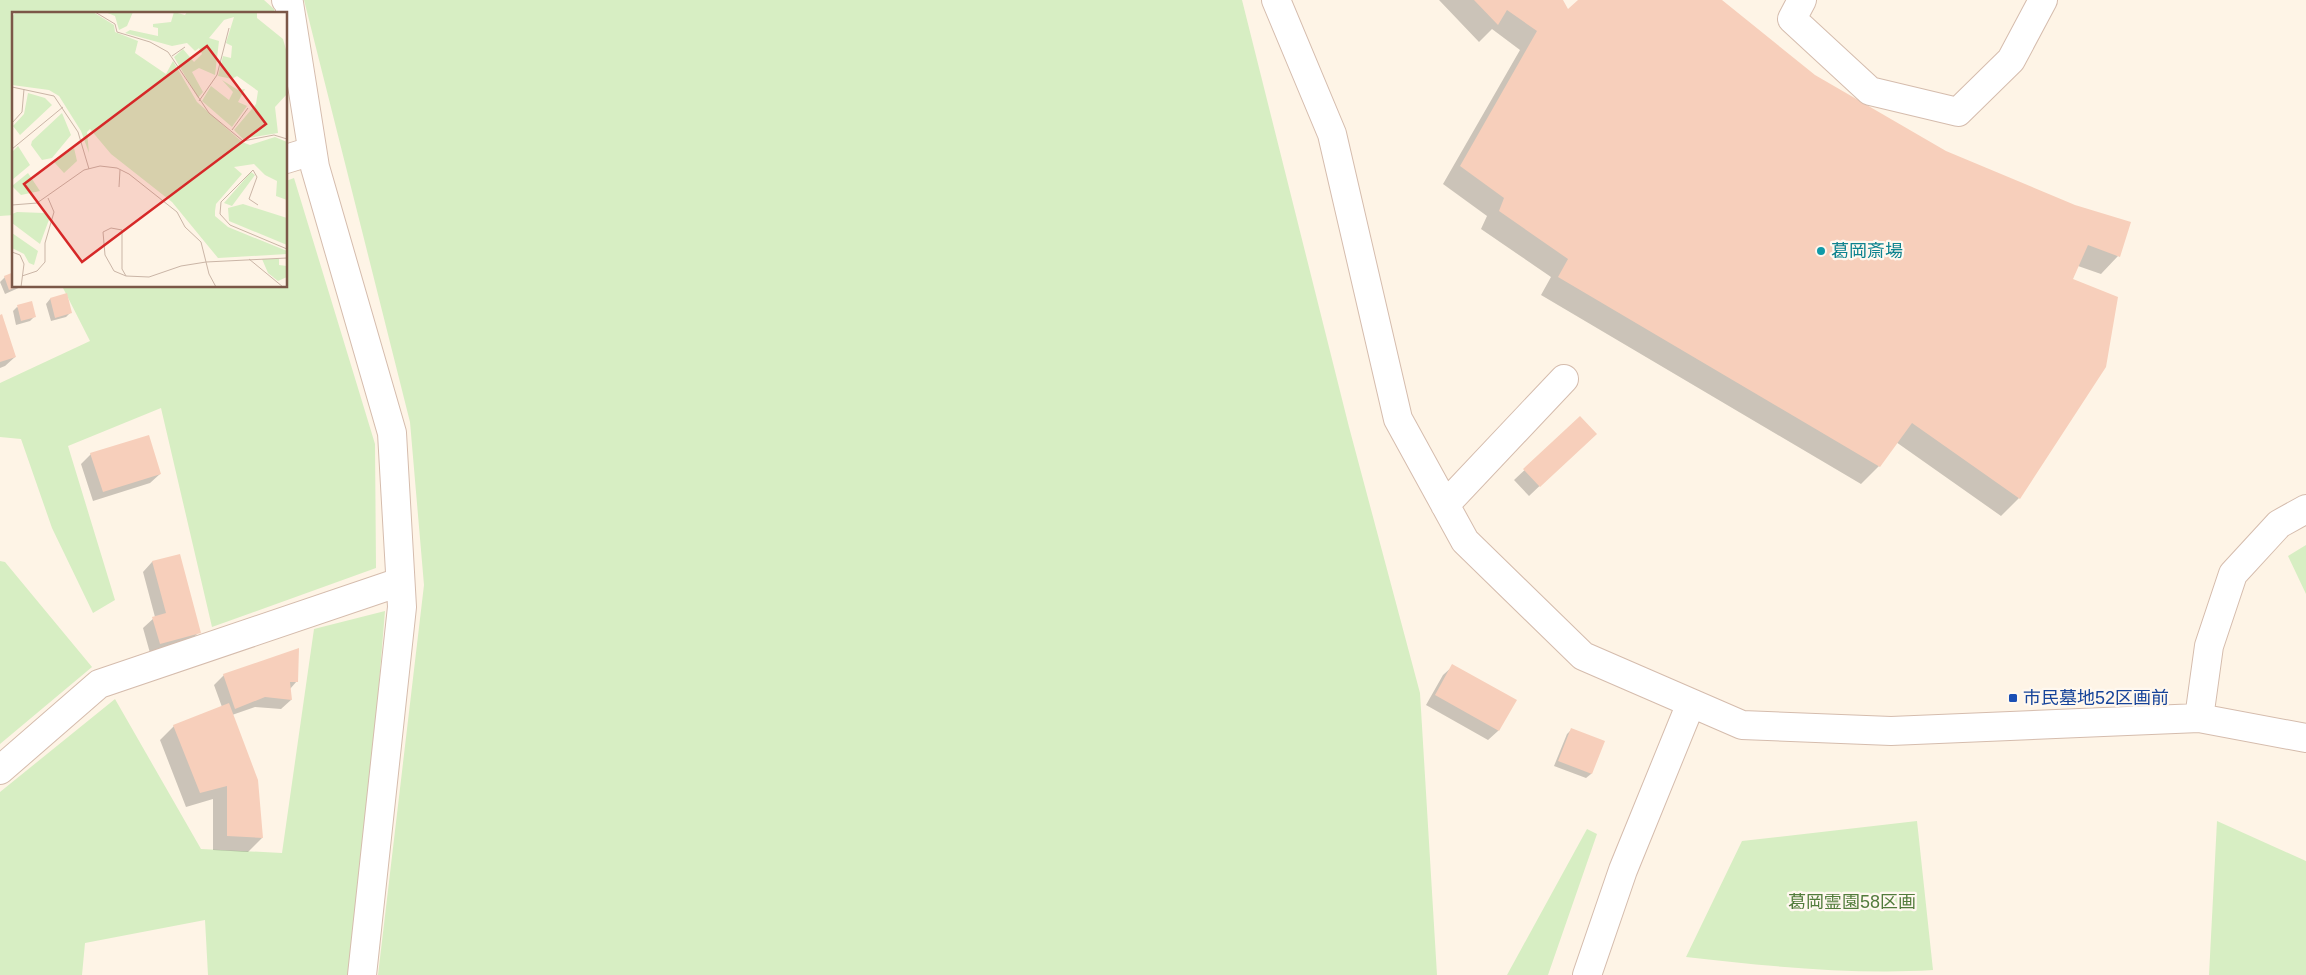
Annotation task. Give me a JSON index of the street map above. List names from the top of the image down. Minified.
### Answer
{"parks":["葛岡霊園58区画"],"places":{"other":["葛岡斎場"],"transit":["市民墓地52区画前"]}}
